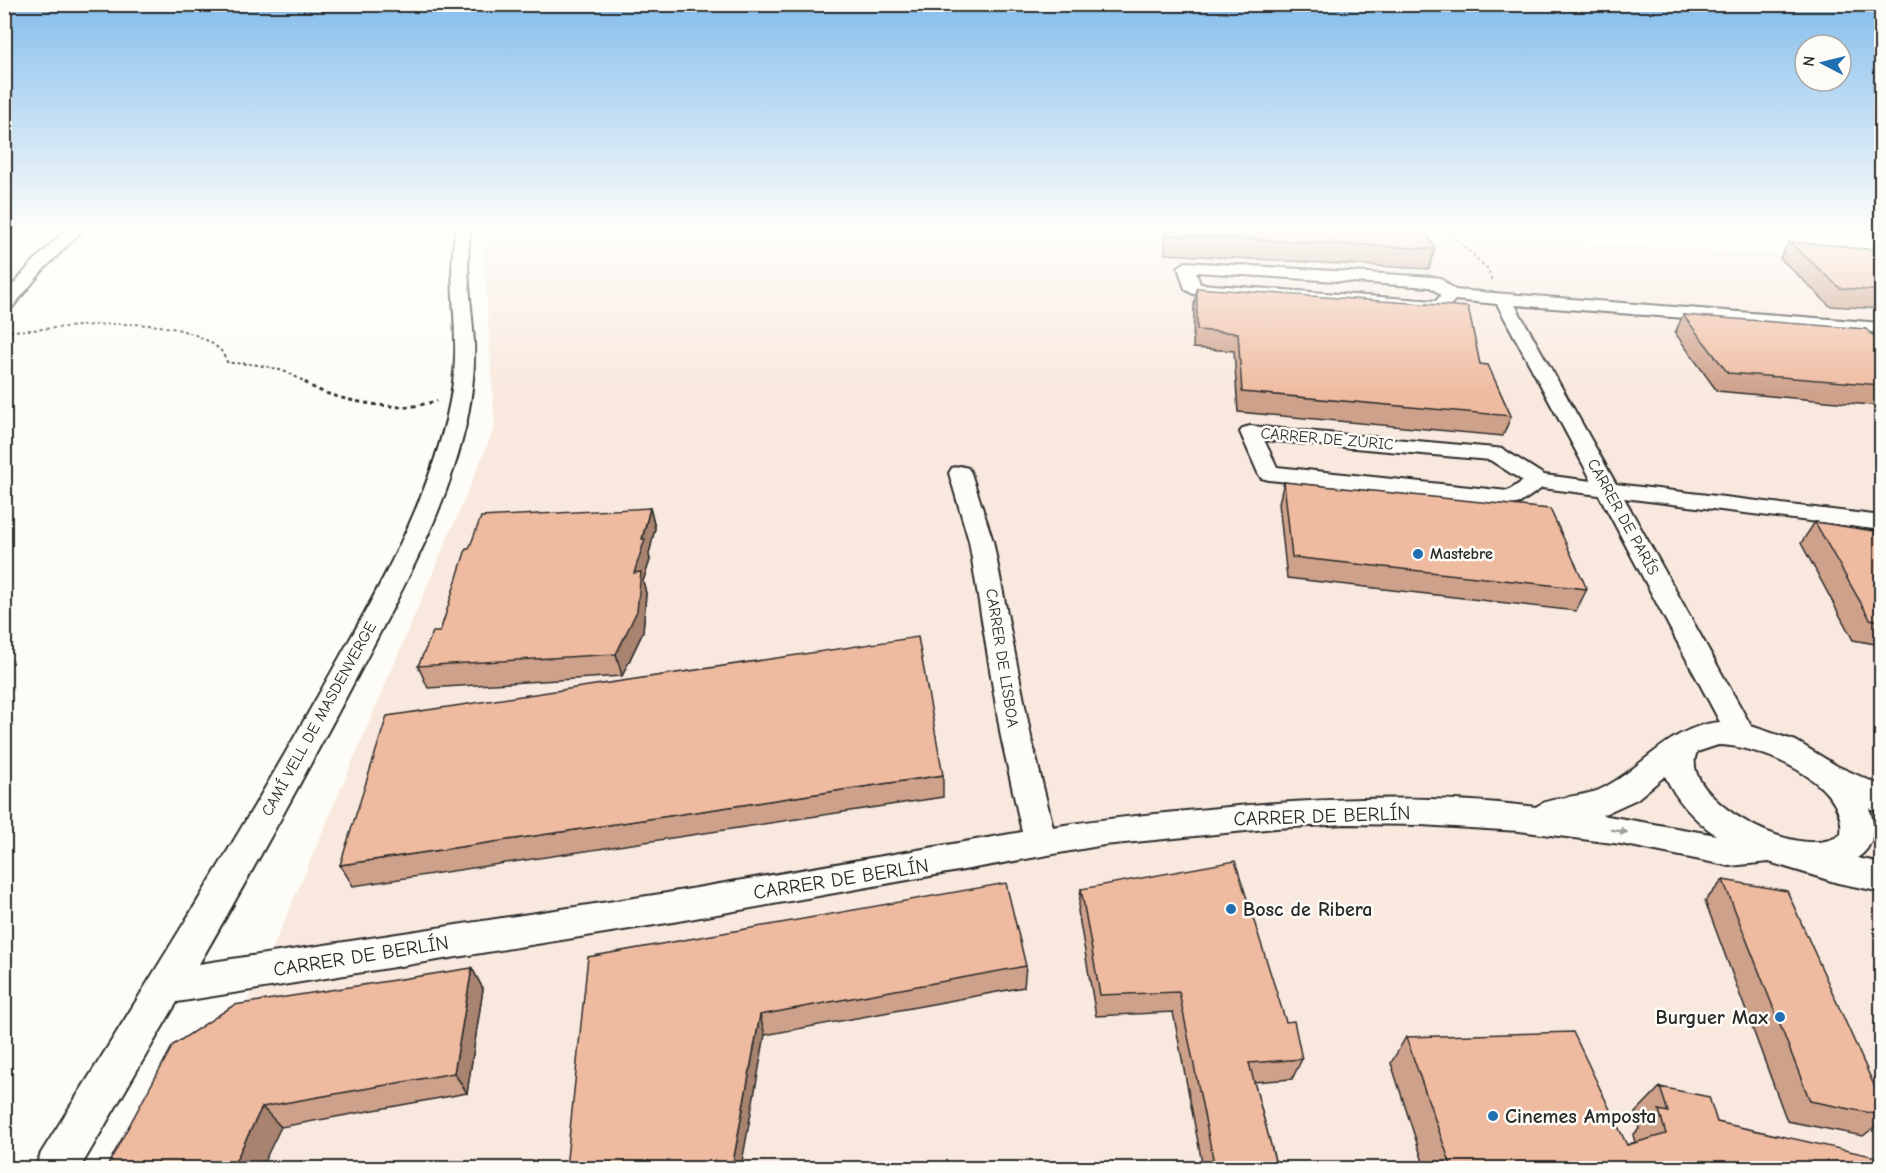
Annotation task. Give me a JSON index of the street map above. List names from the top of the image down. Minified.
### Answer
{"streets":{"street":["CARRER DE ZURIC","CARRER DE PARÍS","CARRER DE LISBOA","CAMÍ VELL DE MASDENVERGE","CARRER DE BERLÍN"]},"crossings":[["CARRER DE ZURIC","CARRER DE PARÍS"],["CARRER DE PARÍS","CARRER DE BERLÍN"],["CARRER DE LISBOA","CARRER DE BERLÍN"],["CAMÍ VELL DE MASDENVERGE","CARRER DE BERLÍN"]],"places":["Mastebre","Bosc de Ribera","Burguer Max","Cinemes Amposta"],"north":"left"}
